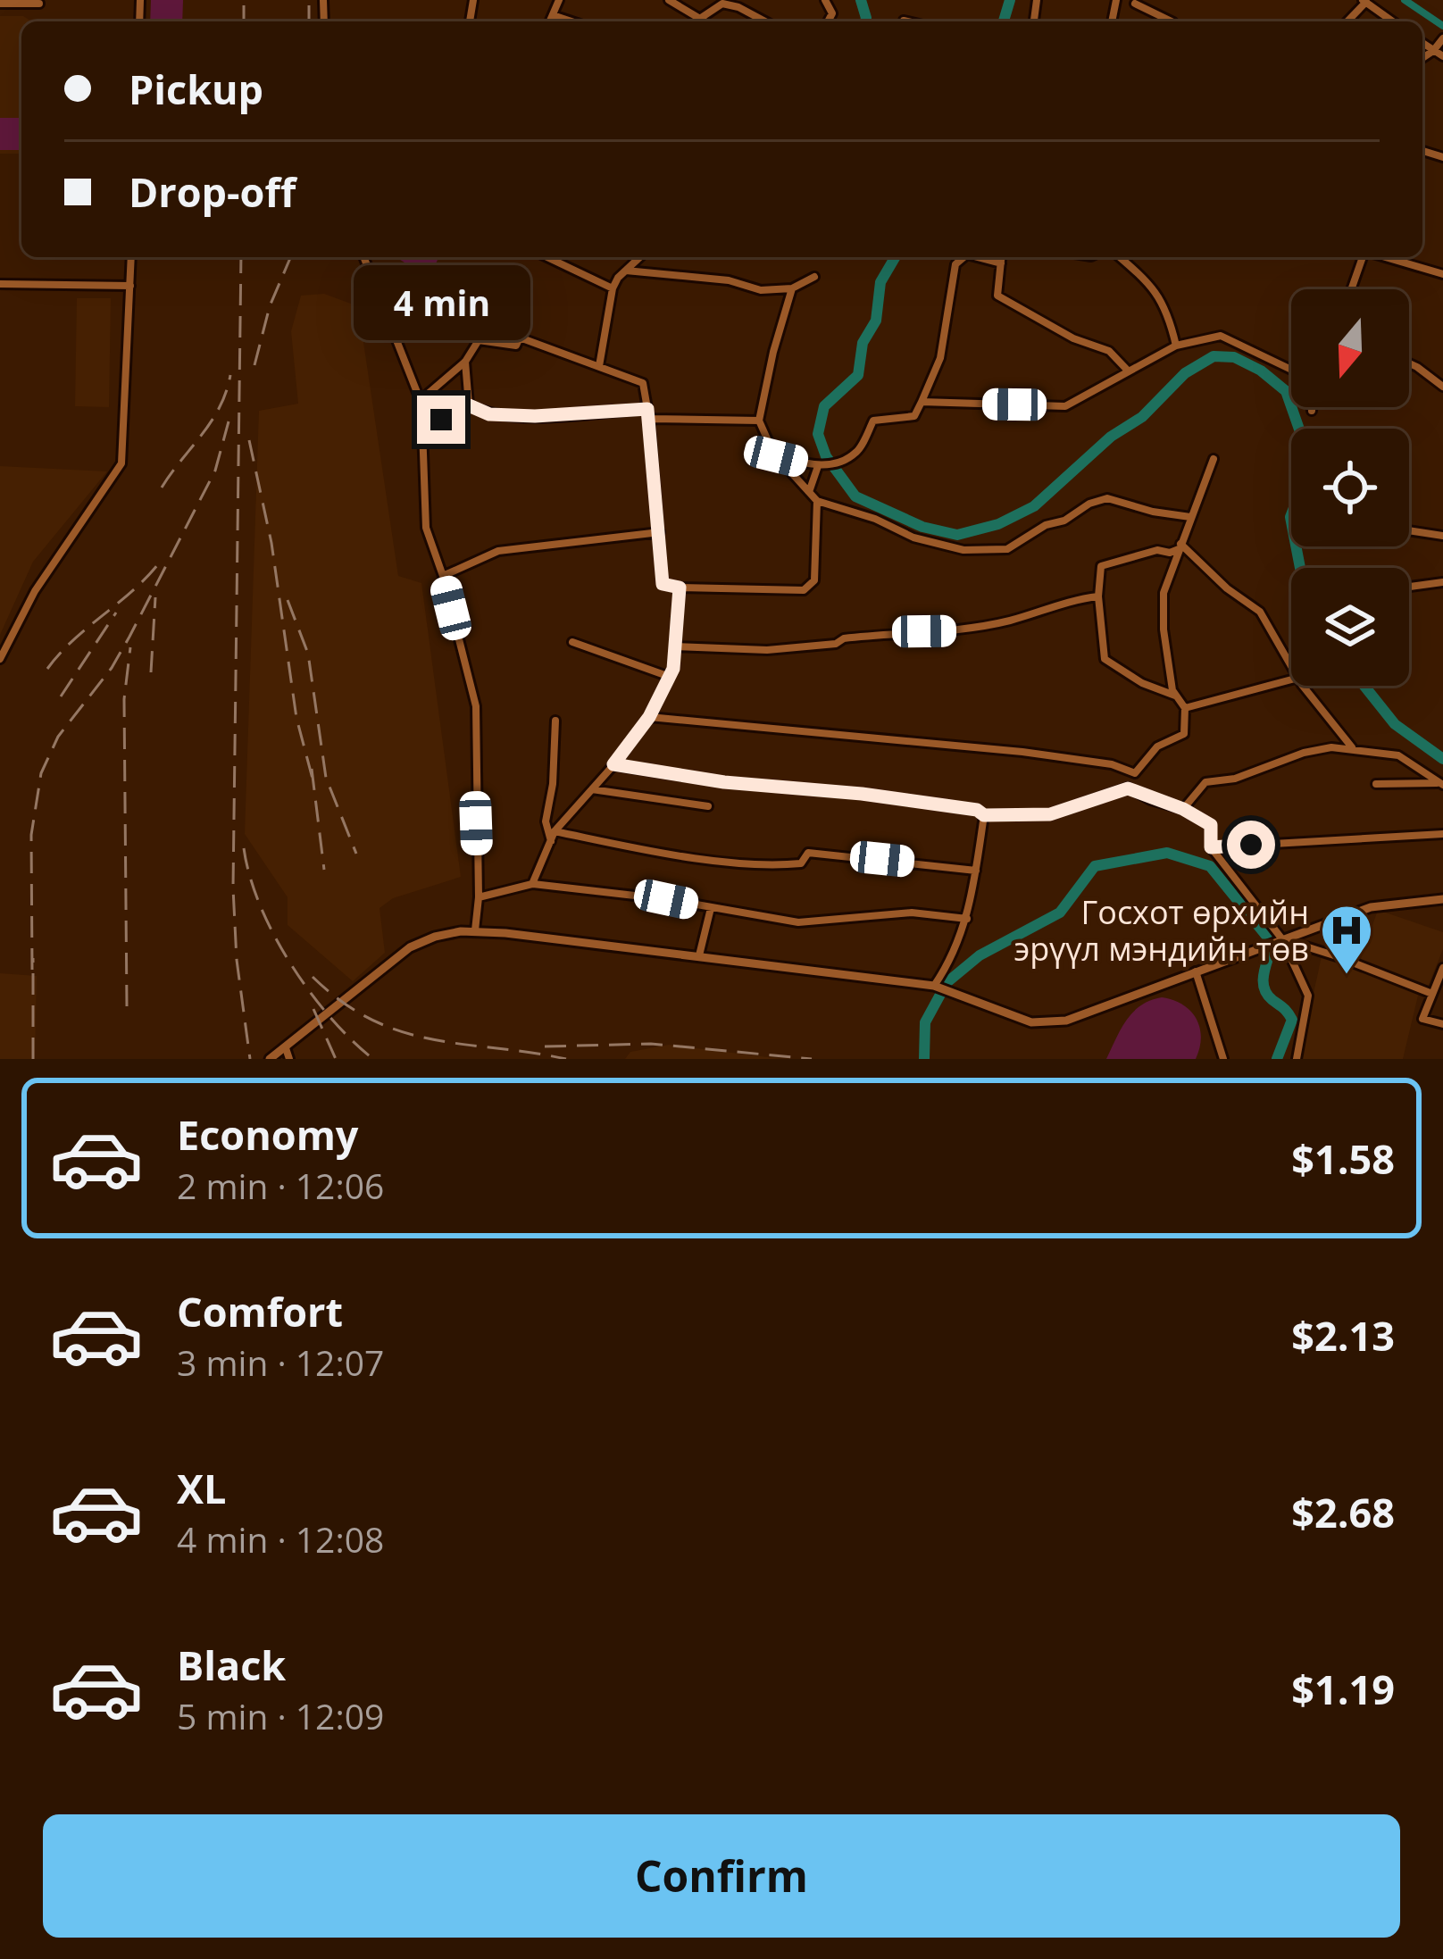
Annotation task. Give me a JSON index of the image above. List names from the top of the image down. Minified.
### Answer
{"places":{"hospital":["Госхот өрхийн эрүүл мэндийн төв"]},"north":"bottom","page":{"banner":["Pickup","Drop-off"],"bubble":"4 min","list":[{"name":"Economy","note":"2 min · 12:06","value":"$1.58"},{"name":"Comfort","note":"3 min · 12:07","value":"$2.13"},{"name":"XL","note":"4 min · 12:08","value":"$2.68"},{"name":"Black","note":"5 min · 12:09","value":"$1.19"}],"buttons":"Confirm"}}
